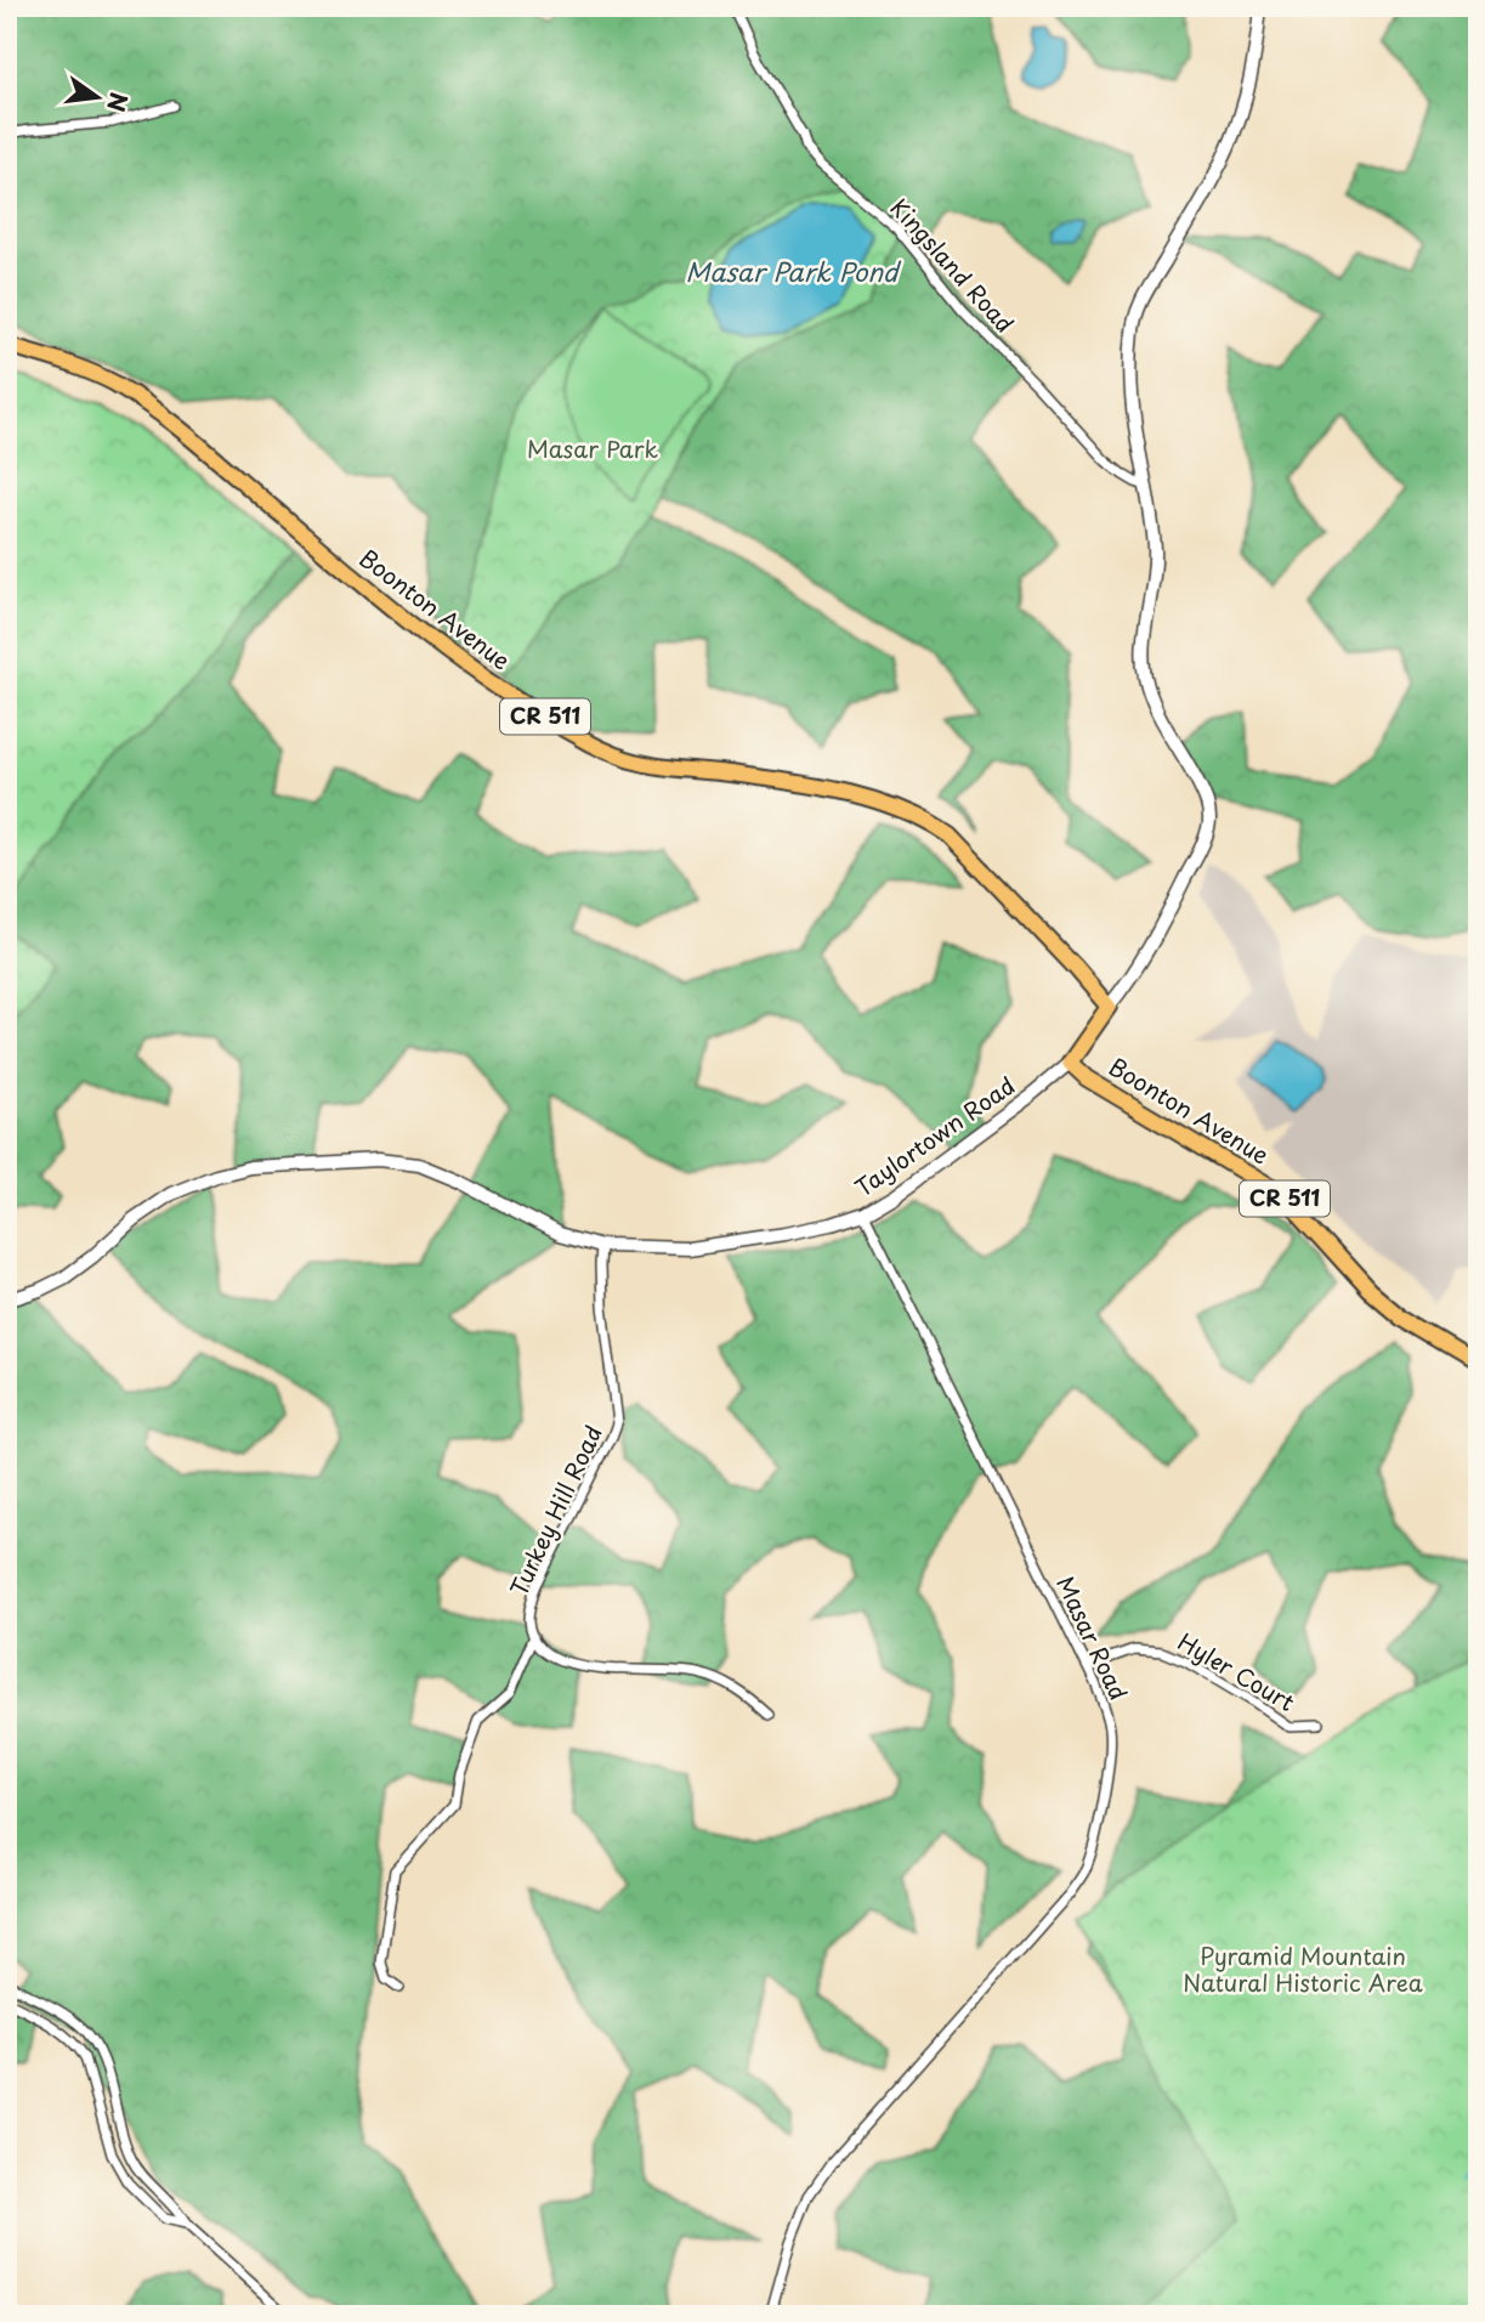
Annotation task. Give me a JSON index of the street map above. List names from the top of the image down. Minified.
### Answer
{"streets":{"main road":["Boonton Avenue","CR 511"],"street":["Kingsland Road","Taylortown Road","Turkey Hill Road","Masar Road","Hyler Court"]},"crossings":[["Boonton Avenue","Taylortown Road"],["Taylortown Road","Turkey Hill Road"],["Taylortown Road","Masar Road"],["Masar Road","Hyler Court"]],"water":["Masar Park Pond"],"parks":["Masar Park","Pyramid Mountain Natural Historic Area"],"north":"right"}
